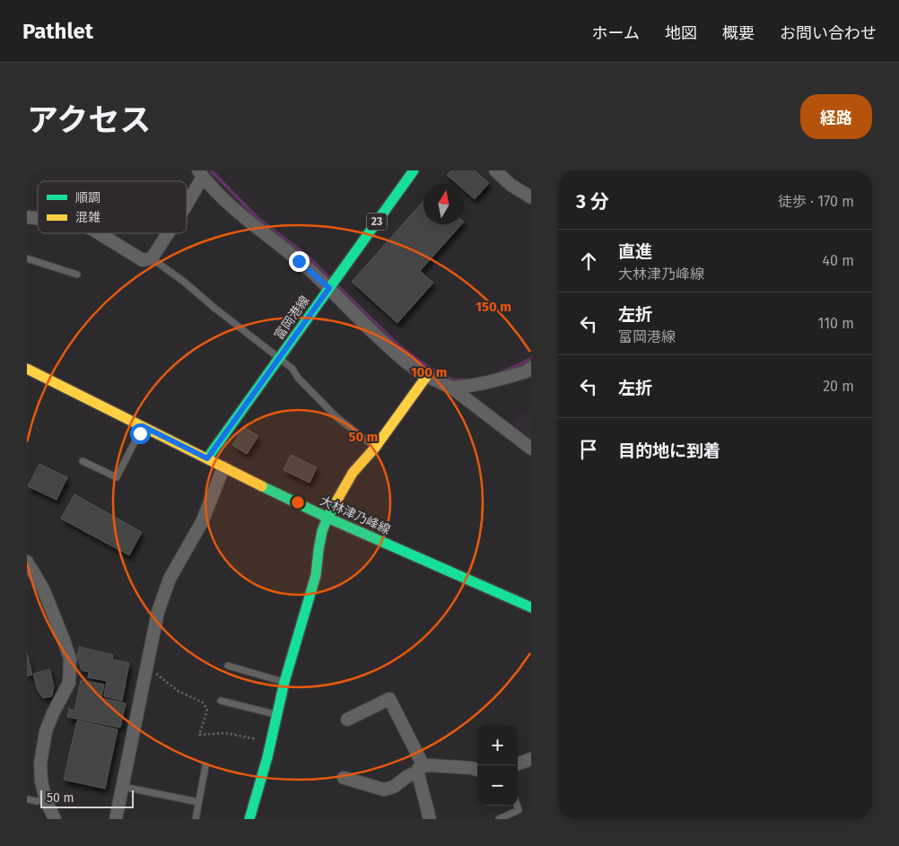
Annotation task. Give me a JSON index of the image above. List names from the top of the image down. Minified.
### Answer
{"streets":{"main road":["23","富岡港線","大林津乃峰線"]},"crossings":[["富岡港線","大林津乃峰線"]],"legend":["順調","混雑"],"scale_bar":"50 m","north":"top","page":{"header":"Pathlet","nav":["ホーム","地図","概要","お問い合わせ"],"title":"アクセス","buttons":"経路","heading":["3 分","徒歩 · 170 m"],"list":[["直進","大林津乃峰線","40 m"],["左折","富岡港線","110 m"],["左折","20 m"],"目的地に到着"],"map_buttons":["+","−"],"scale":"50 m"},"rings":["150 m","100 m","50 m"]}
